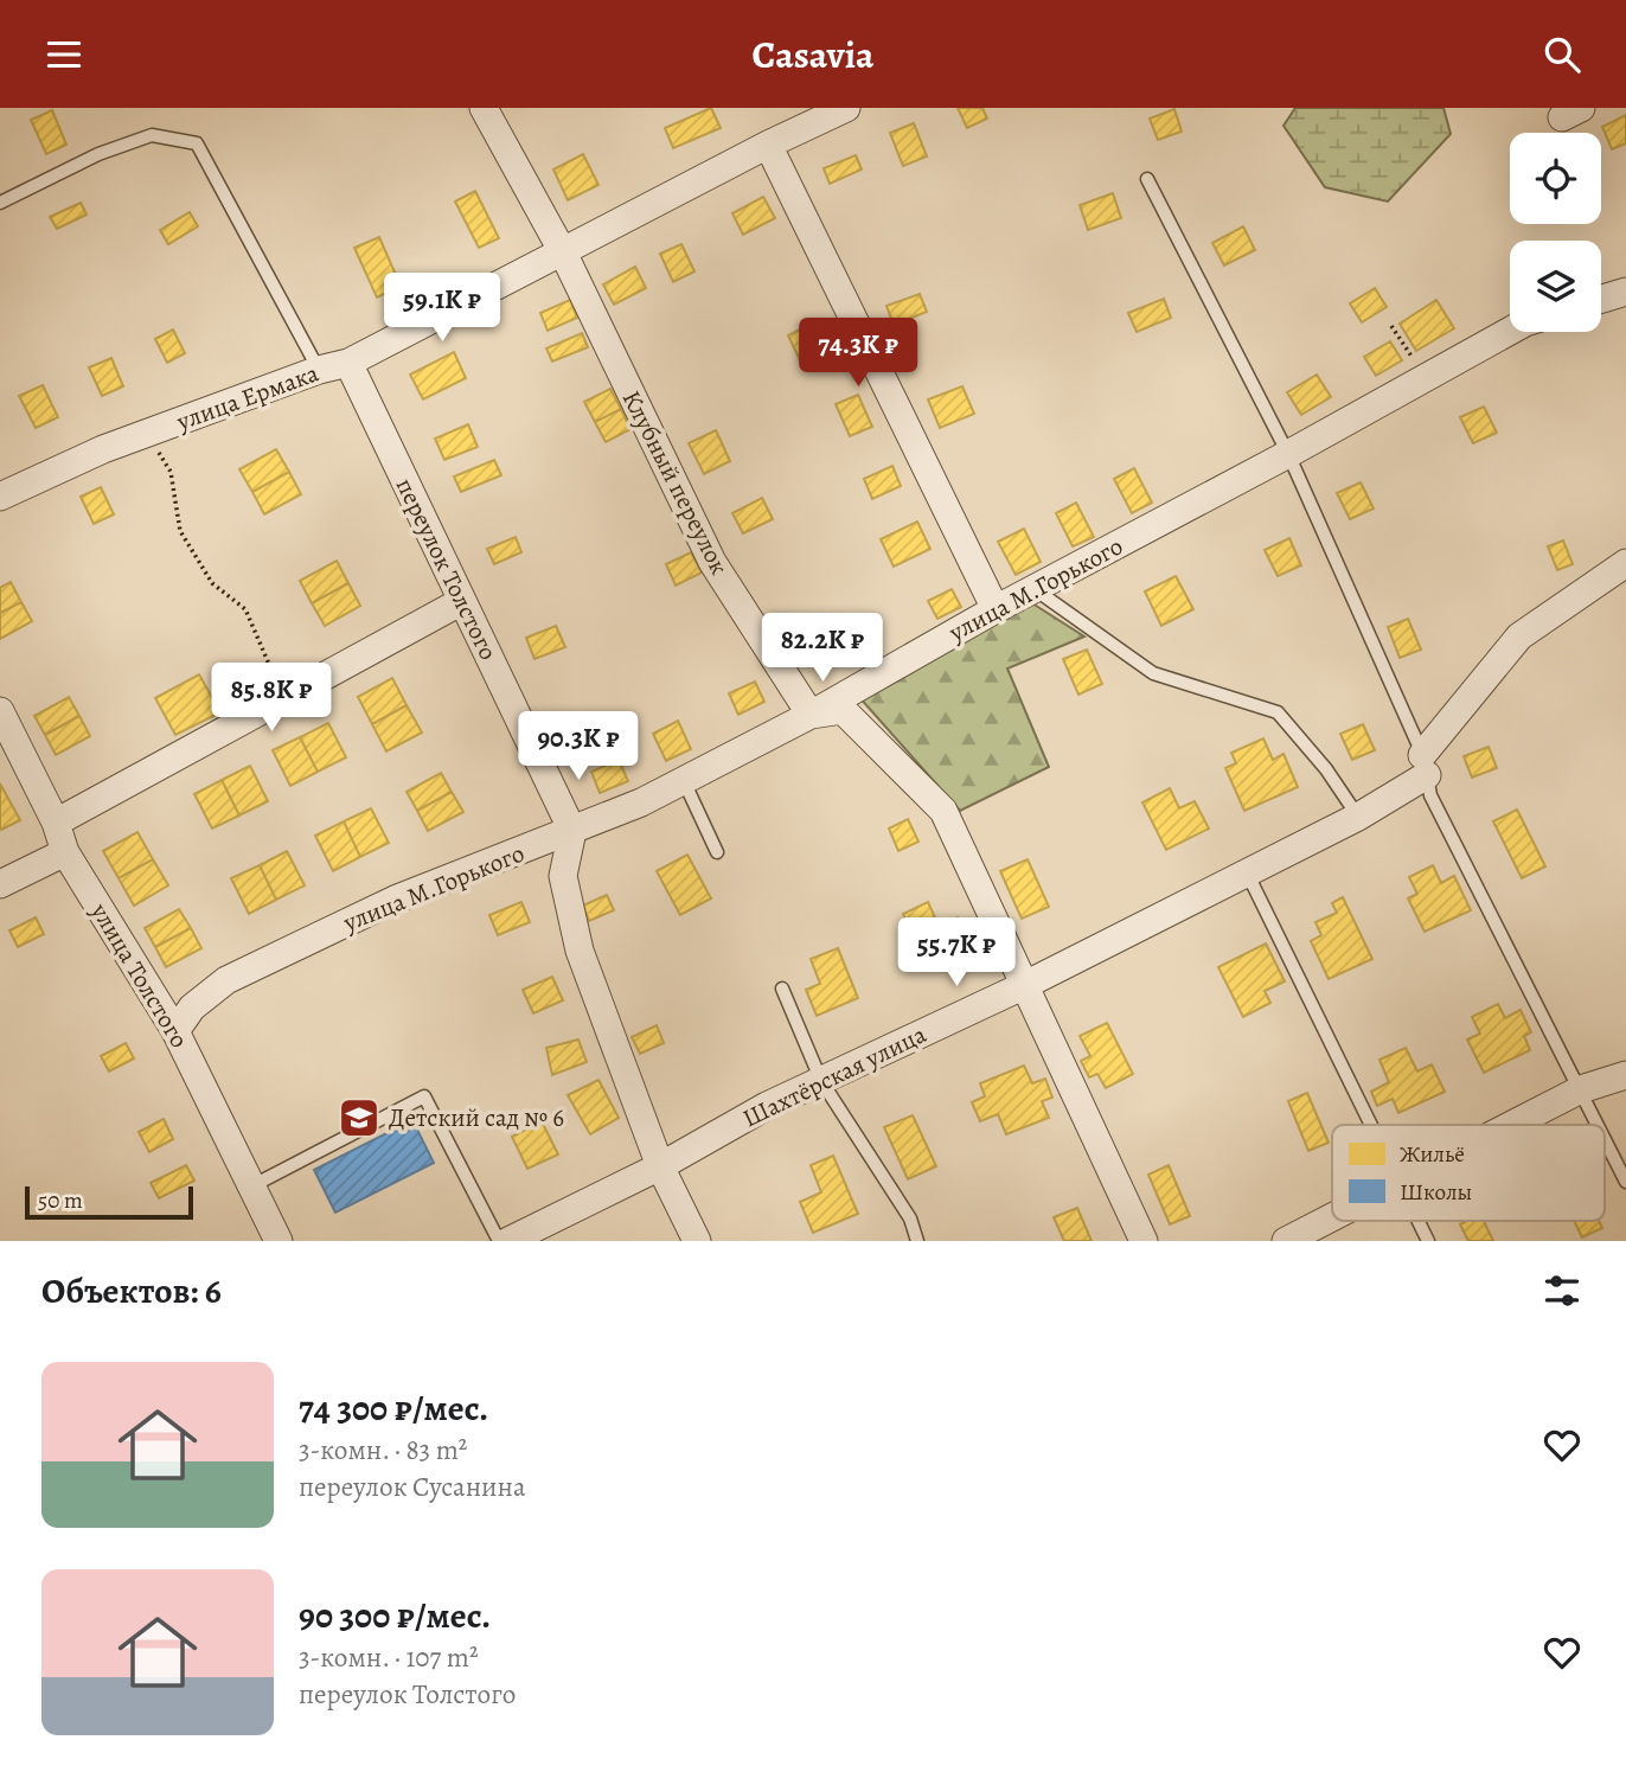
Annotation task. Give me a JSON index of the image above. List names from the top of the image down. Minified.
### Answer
{"streets":{"street":["улица Ермака","Клубный переулок","переулок Толстого","улица М.Горького","улица Толстого","Шахтёрская улица"]},"crossings":[["улица Ермака","Клубный переулок"],["улица Ермака","переулок Толстого"],["Клубный переулок","улица М.Горького"],["переулок Толстого","улица М.Горького"],["улица М.Горького","улица Толстого"]],"places":{"school or university":["Детский сад № 6"]},"legend":["Жильё","Школы"],"scale_bar":"50 m","page":{"header":"Casavia","price":["59.1K ₽","74.3K ₽","82.2K ₽","85.8K ₽","90.3K ₽","55.7K ₽"],"scale":"50 m","heading":"Объектов: 6","list":[{"name":"74 300 ₽/мес.","note":"3-комн. · 83 m² · переулок Сусанина"},{"name":"90 300 ₽/мес.","note":"3-комн. · 107 m² · переулок Толстого"}]}}
